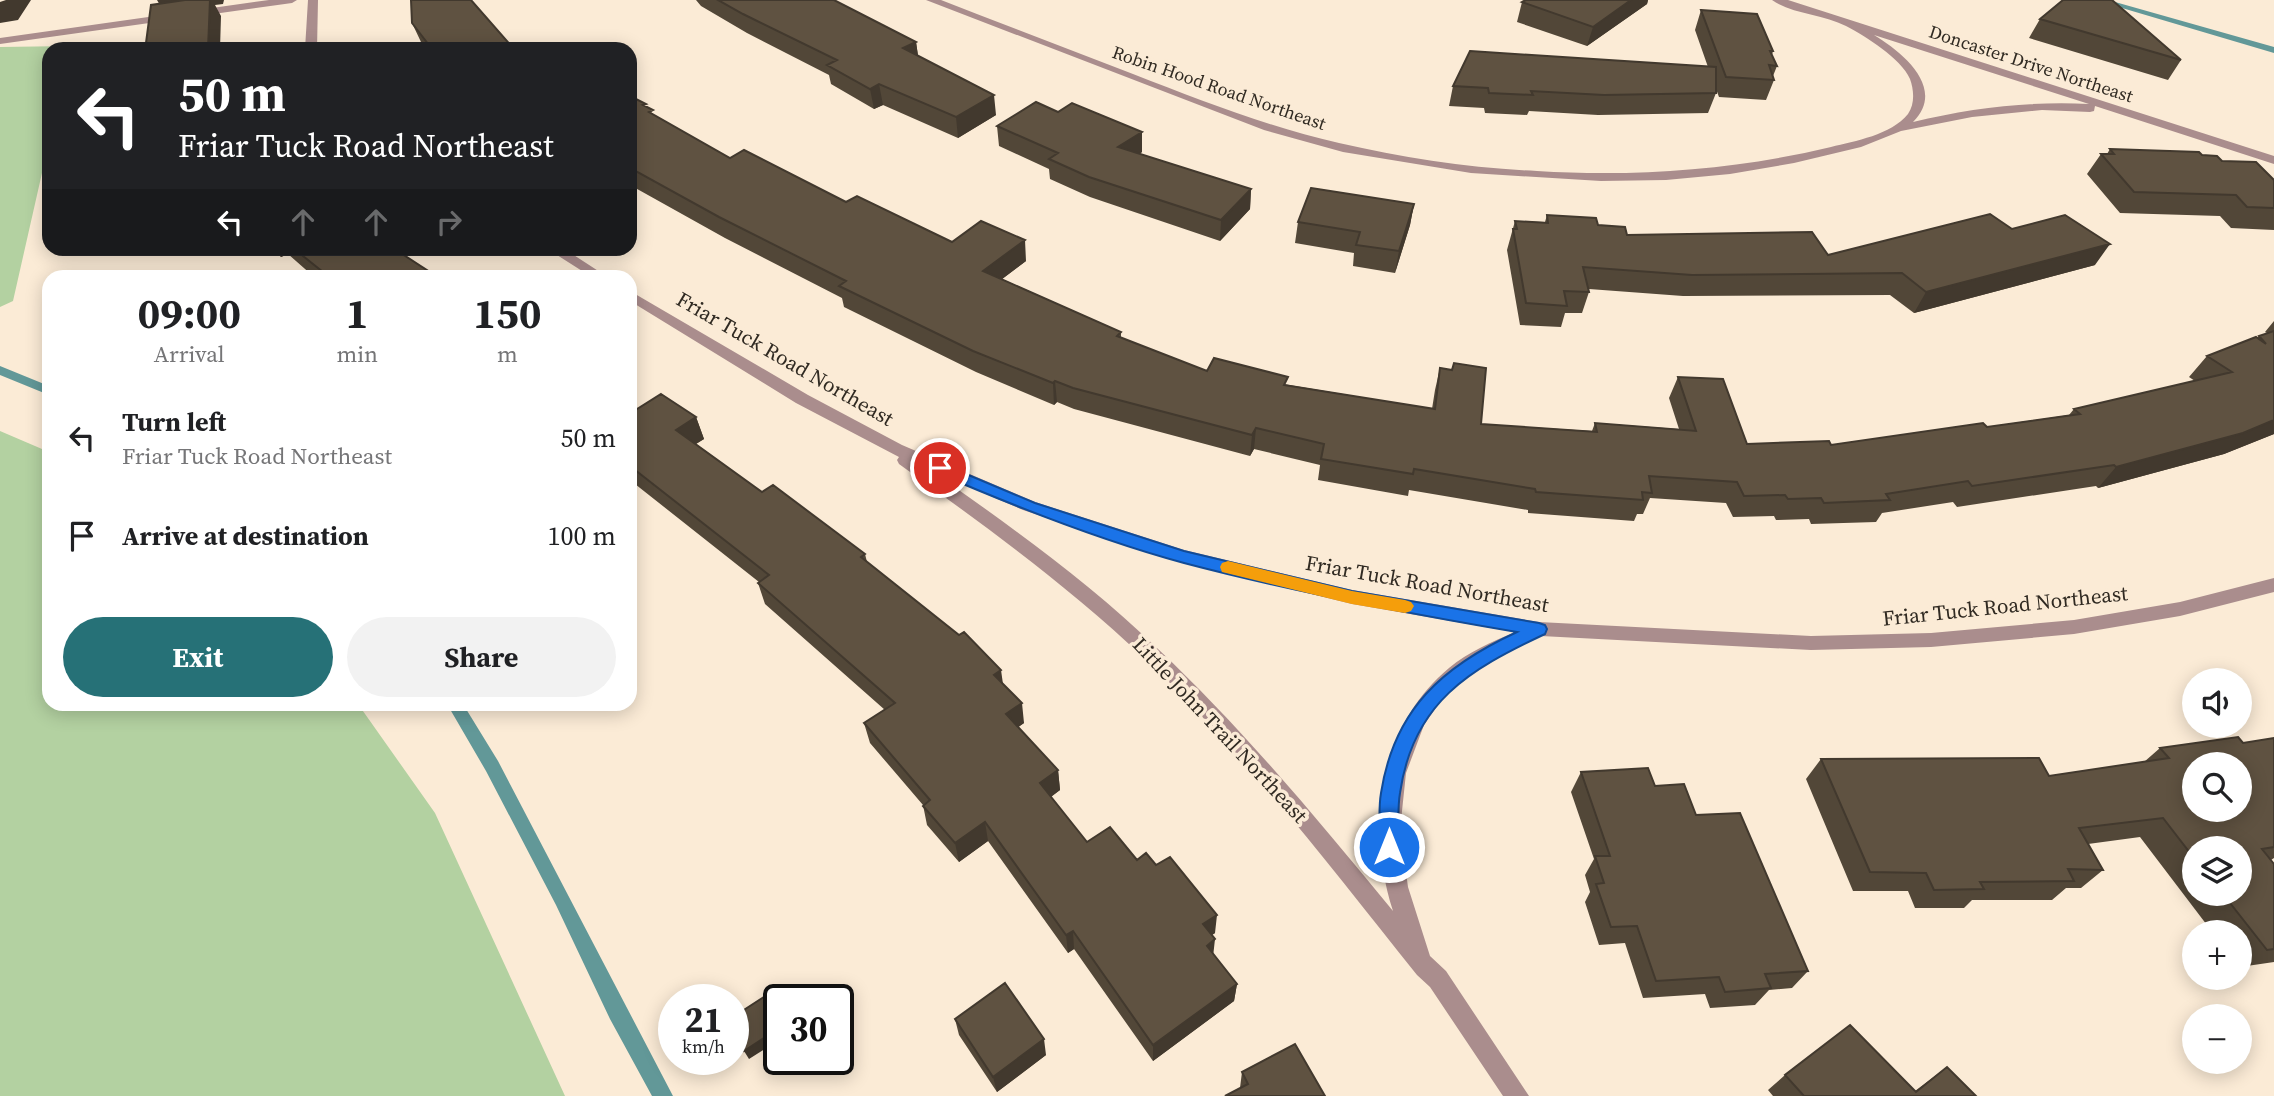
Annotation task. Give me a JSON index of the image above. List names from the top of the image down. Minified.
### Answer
{"streets":{"street":["Doncaster Drive Northeast","Robin Hood Road Northeast","Friar Tuck Road Northeast","Little John Trail Northeast"]},"crossings":[["Doncaster Drive Northeast","Robin Hood Road Northeast"],["Friar Tuck Road Northeast","Little John Trail Northeast"]],"page":{"turn":["50 m","Friar Tuck Road Northeast"],"eta":["09:00","Arrival","1","min","150","m"],"list":[{"name":"Turn left","note":"Friar Tuck Road Northeast","value":"50 m"},{"name":"Arrive at destination","value":"100 m"}],"buttons":["Exit","Share"],"map_buttons":["+","−"],"speed":"21 km/h","limit":"30"}}
